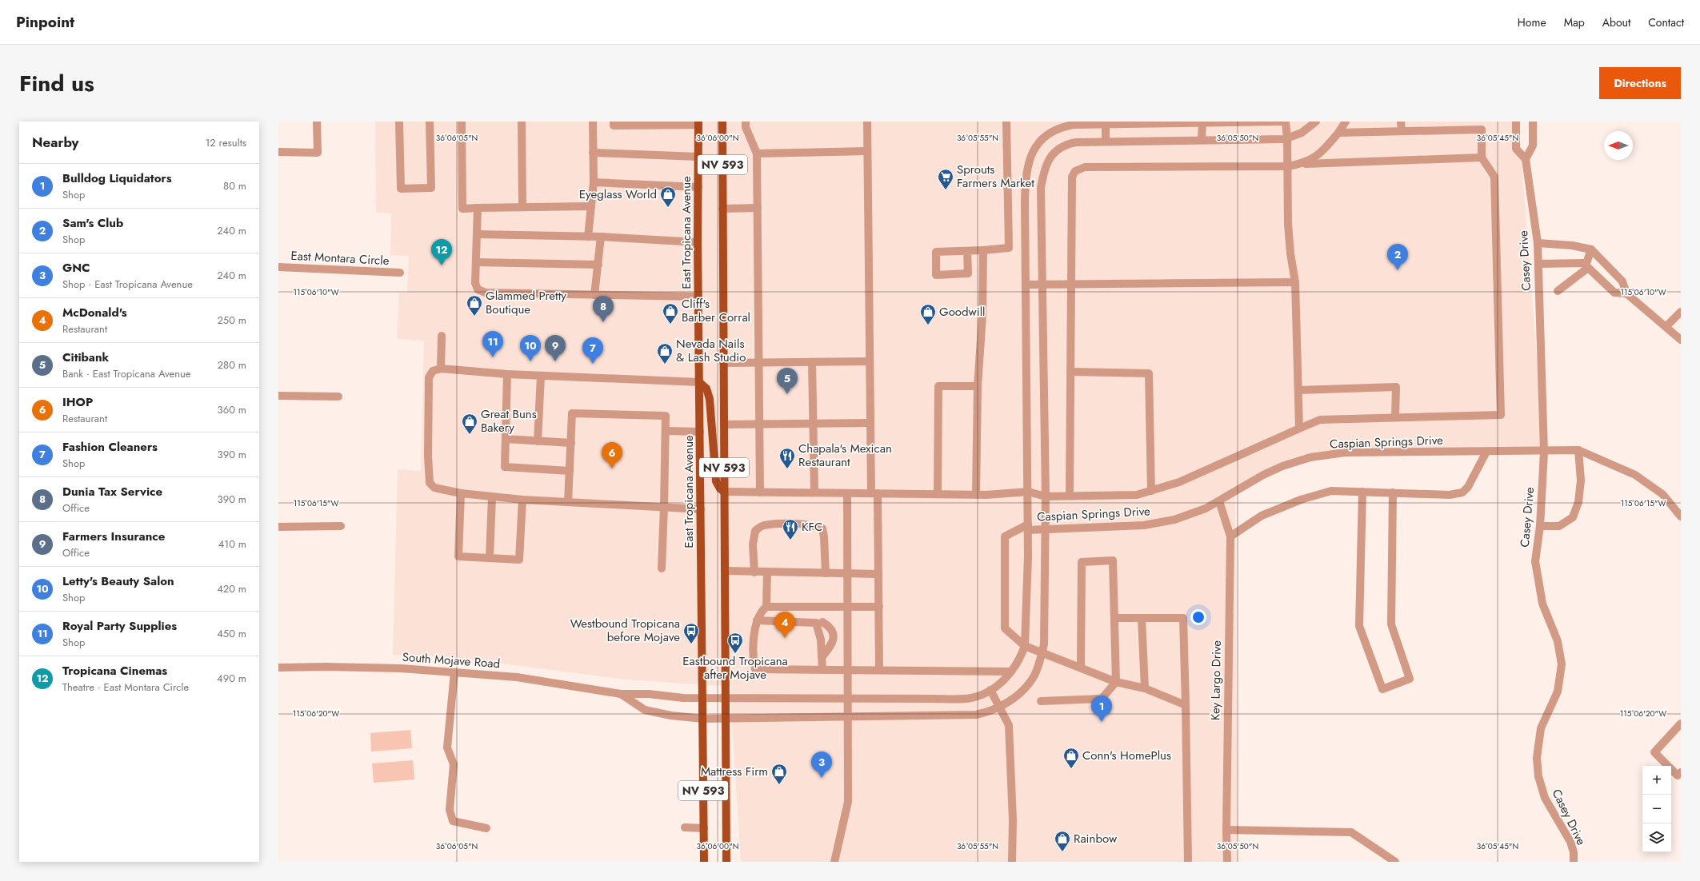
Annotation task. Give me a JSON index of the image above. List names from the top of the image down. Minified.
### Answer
{"streets":{"main road":["NV 593","East Tropicana Avenue"],"street":["East Montara Circle","Casey Drive","Caspian Springs Drive","South Mojave Road","Key Largo Drive"]},"crossings":[["NV 593","South Mojave Road"],["East Tropicana Avenue","South Mojave Road"],["Casey Drive","Caspian Springs Drive"],["Caspian Springs Drive","South Mojave Road"],["Caspian Springs Drive","Key Largo Drive"]],"places":{"supermarket":["Sprouts Farmers Market"],"shop":["Eyeglass World","Glammed Pretty Boutique","Cliff's Barber Corral","Goodwill","Nevada Nails & Lash Studio","Great Buns Bakery","Conn's HomePlus","Mattress Firm","Rainbow"],"restaurant":["Chapala's Mexican Restaurant","KFC"],"bus stop":["Westbound Tropicana before Mojave","Eastbound Tropicana after Mojave"]},"north":"left","page":{"header":"Pinpoint","nav":["Home","Map","About","Contact"],"title":"Find us","buttons":"Directions","heading":["Nearby","12 results"],"list":[{"mark":"1","name":"Bulldog Liquidators","note":"Shop","value":"80 m"},{"mark":"2","name":"Sam's Club","note":"Shop","value":"240 m"},{"mark":"3","name":"GNC","note":"Shop · East Tropicana Avenue","value":"240 m"},{"mark":"4","name":"McDonald's","note":"Restaurant","value":"250 m"},{"mark":"5","name":"Citibank","note":"Bank · East Tropicana Avenue","value":"280 m"},{"mark":"6","name":"IHOP","note":"Restaurant","value":"360 m"},{"mark":"7","name":"Fashion Cleaners","note":"Shop","value":"390 m"},{"mark":"8","name":"Dunia Tax Service","note":"Office","value":"390 m"},{"mark":"9","name":"Farmers Insurance","note":"Office","value":"410 m"},{"mark":"10","name":"Letty's Beauty Salon","note":"Shop","value":"420 m"},{"mark":"11","name":"Royal Party Supplies","note":"Shop","value":"450 m"},{"mark":"12","name":"Tropicana Cinemas","note":"Theatre · East Montara Circle","value":"490 m"}],"pins":["12","2","8","11","9","10","7","5","6","4","1","3"],"map_buttons":["+","−"]},"coordinates":["36°06'05\"N","36°06'00\"N","36°05'55\"N","36°05'50\"N","36°05'45\"N","115°06'10\"W","115°06'15\"W","115°06'20\"W"]}
